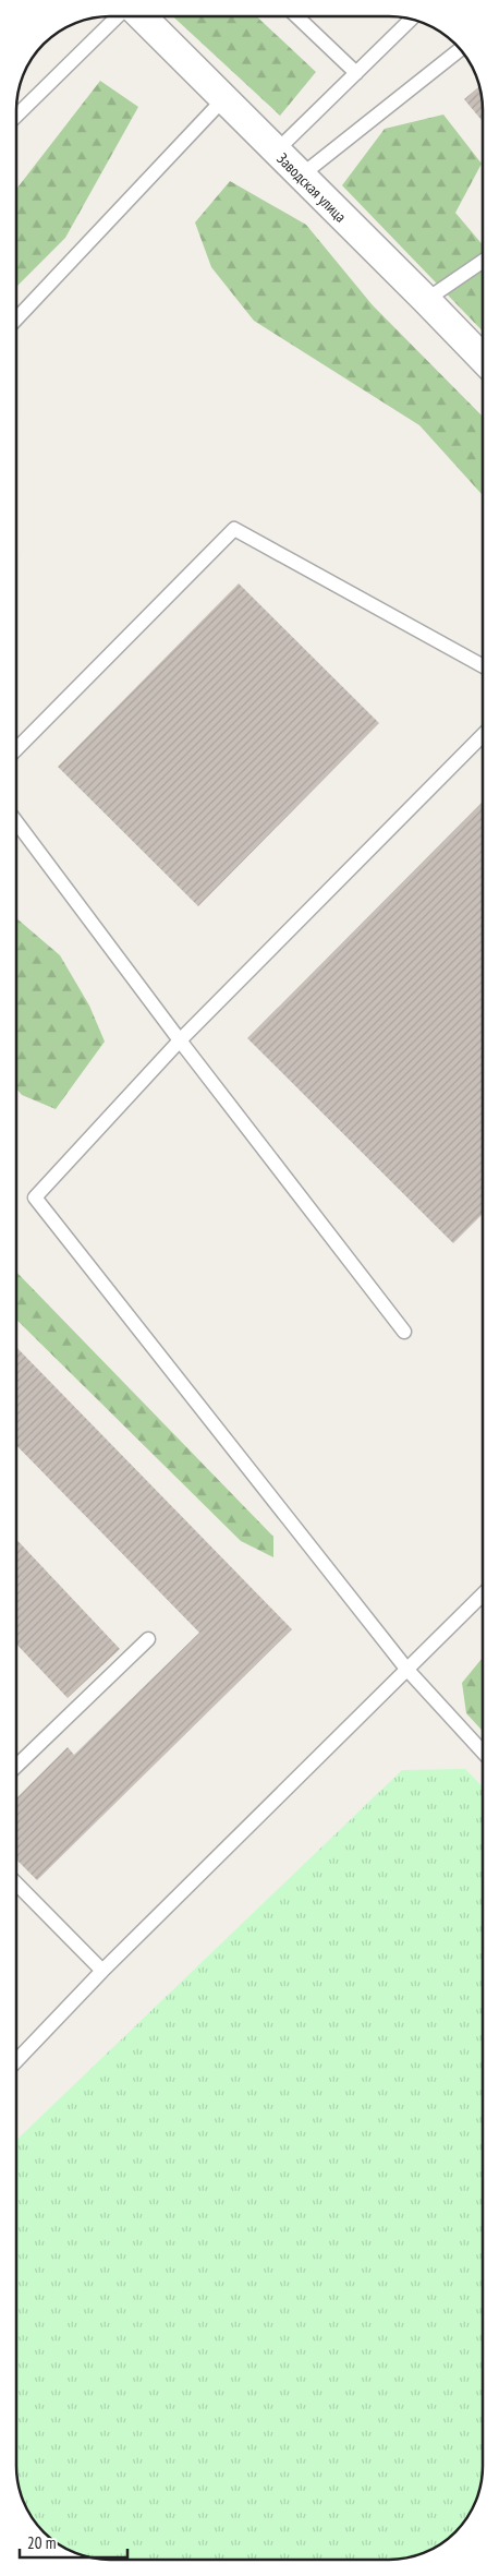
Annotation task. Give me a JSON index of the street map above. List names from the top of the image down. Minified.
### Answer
{"streets":{"street":["Заводская улица"]},"scale_bar":"20 m"}
